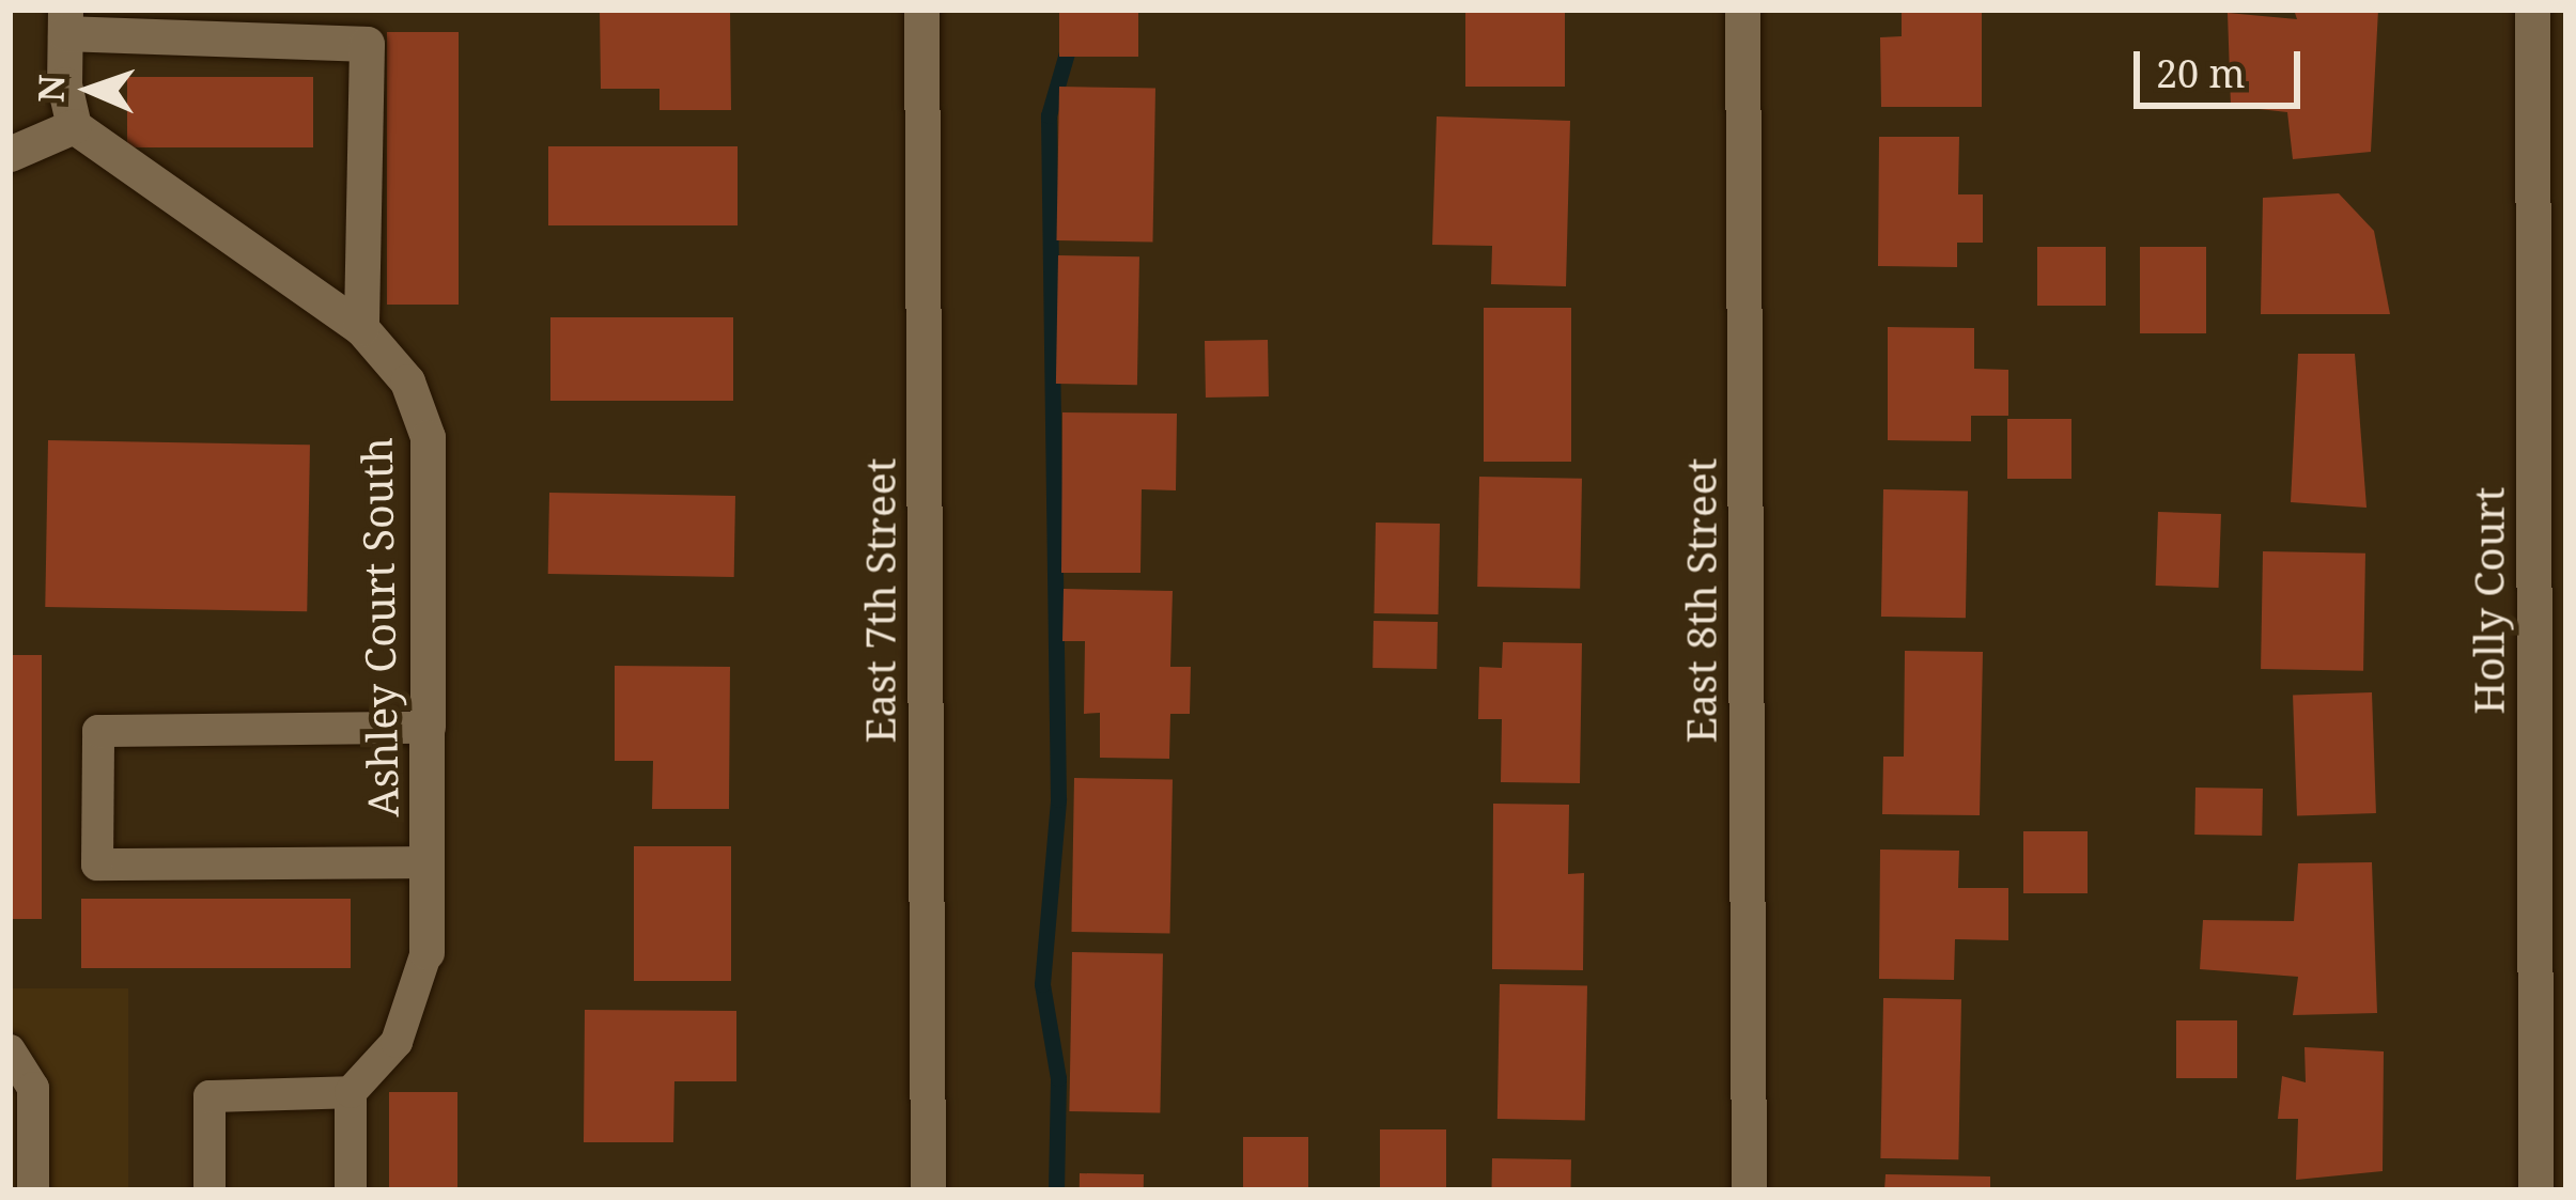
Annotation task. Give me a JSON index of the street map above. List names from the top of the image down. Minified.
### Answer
{"streets":{"street":["East 7th Street","East 8th Street","Holly Court","Ashley Court South"]},"scale_bar":"20 m","north":"left"}
